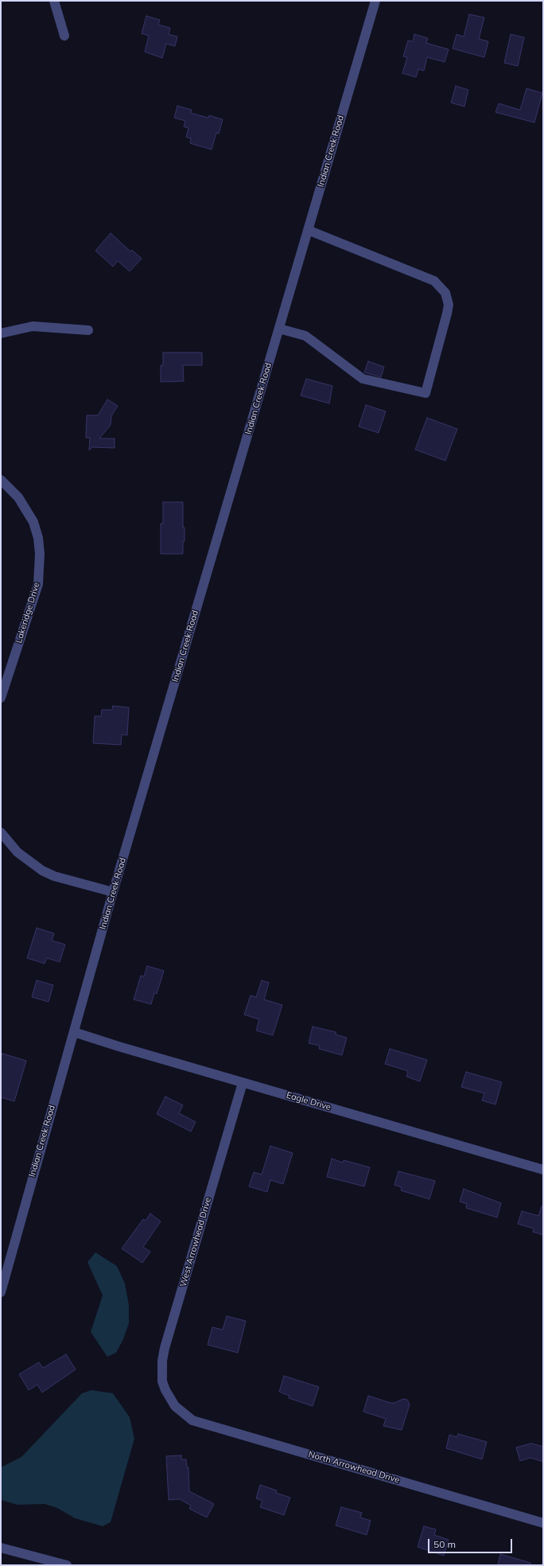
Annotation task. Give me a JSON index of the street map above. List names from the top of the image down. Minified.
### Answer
{"streets":{"street":["Indian Creek Road","Lakeridge Drive","Eagle Drive","West Arrowhead Drive","North Arrowhead Drive"]},"crossings":[["Indian Creek Road","Eagle Drive"],["Eagle Drive","West Arrowhead Drive"],["West Arrowhead Drive","North Arrowhead Drive"]],"scale_bar":"50 m"}
